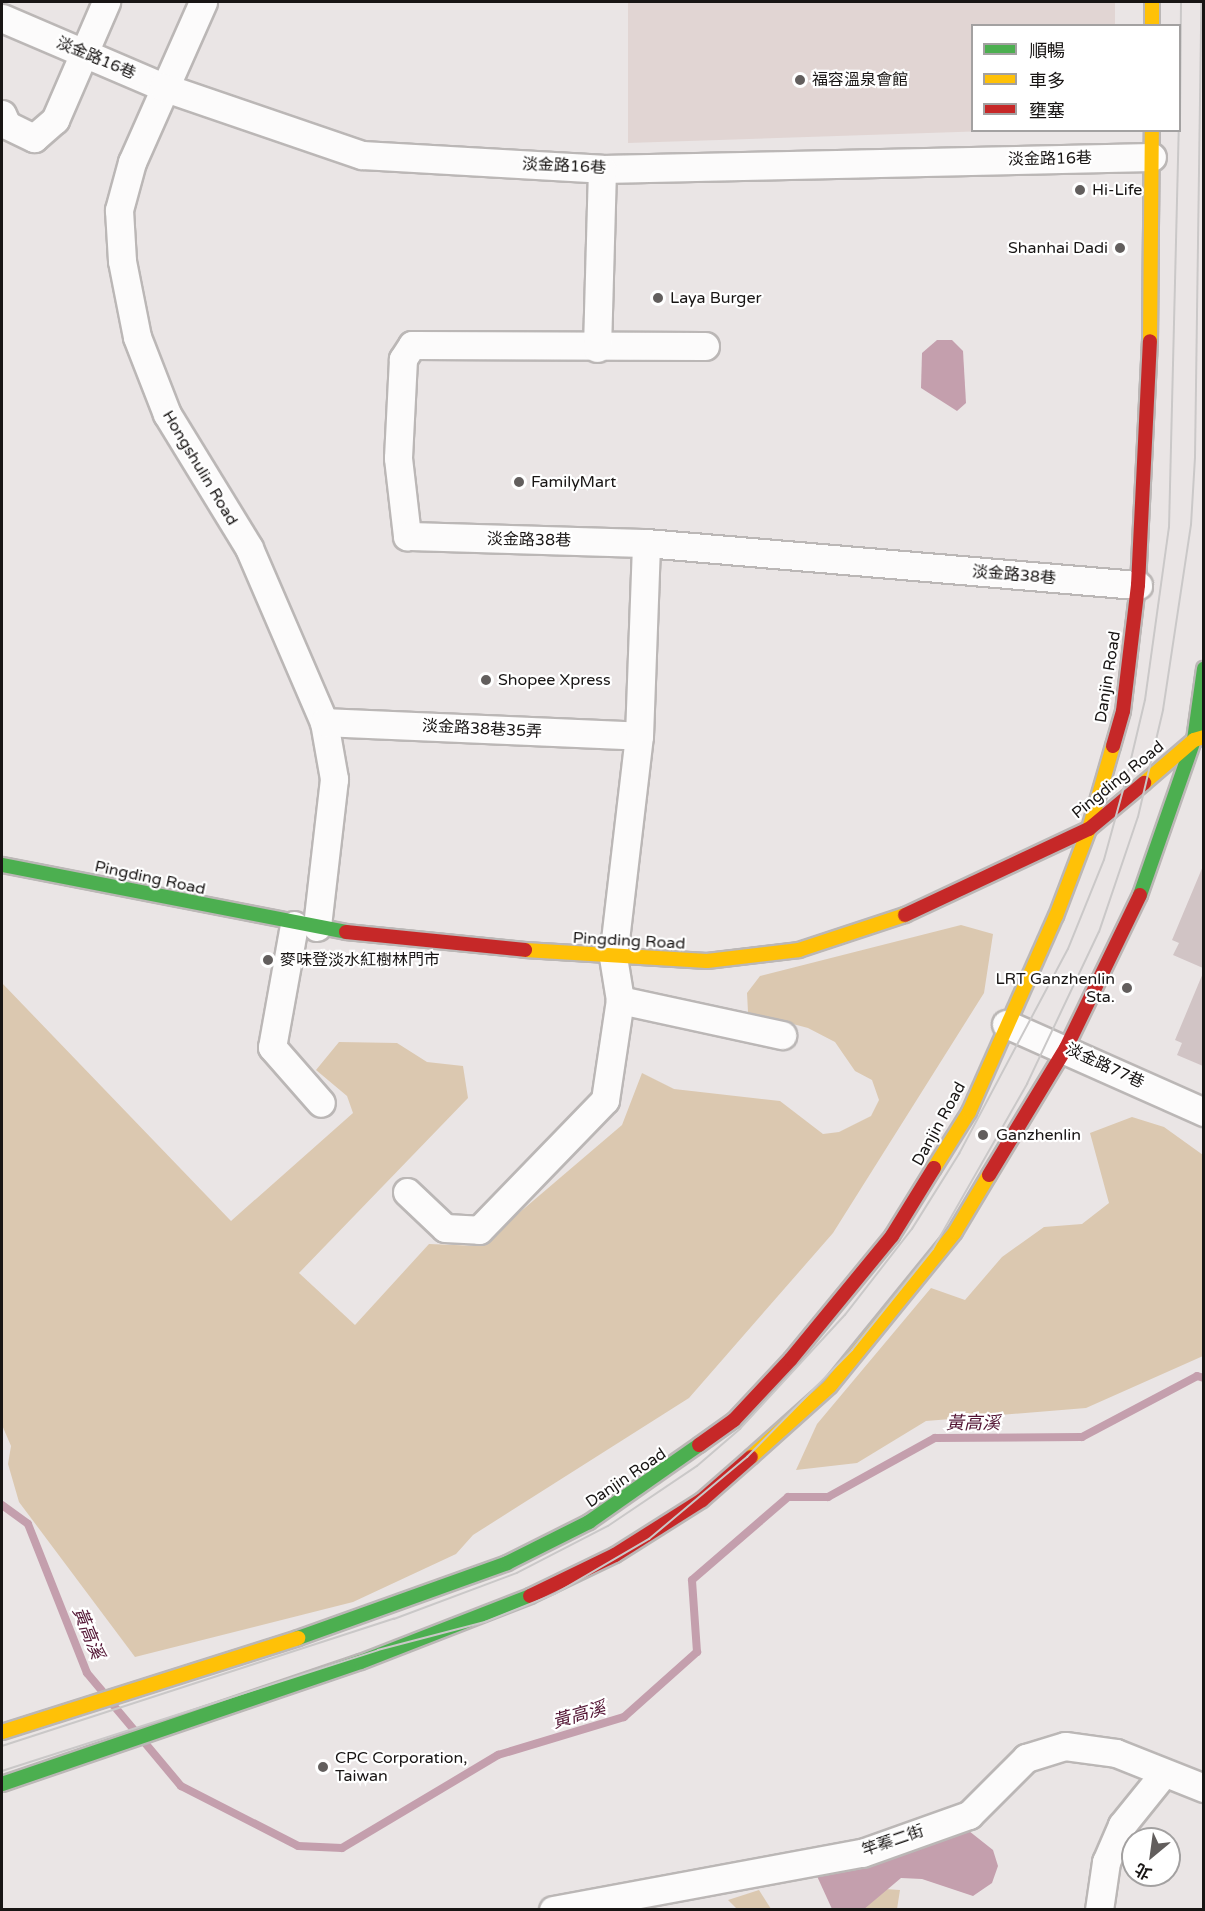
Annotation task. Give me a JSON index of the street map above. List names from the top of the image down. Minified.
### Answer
{"streets":{"main road":["Danjin Road","Pingding Road"],"street":["淡金路16巷","Hongshulin Road","淡金路38巷","淡金路38巷35弄","淡金路77巷","竿蓁二街"]},"crossings":[["淡金路16巷","Hongshulin Road"],["淡金路16巷","Danjin Road"],["Hongshulin Road","淡金路38巷35弄"],["Hongshulin Road","Pingding Road"],["淡金路38巷","Danjin Road"],["Danjin Road","Pingding Road"],["Danjin Road","淡金路77巷"]],"water":["黃高溪"],"places":["福容溫泉會館","Hi-Life","Shanhai Dadi","Laya Burger","FamilyMart","Shopee Xpress","麥味登淡水紅樹林門市","LRT Ganzhenlin Sta.","Ganzhenlin","CPC Corporation, Taiwan"],"legend":["順暢","車多","壅塞"],"north":"bottom left"}
